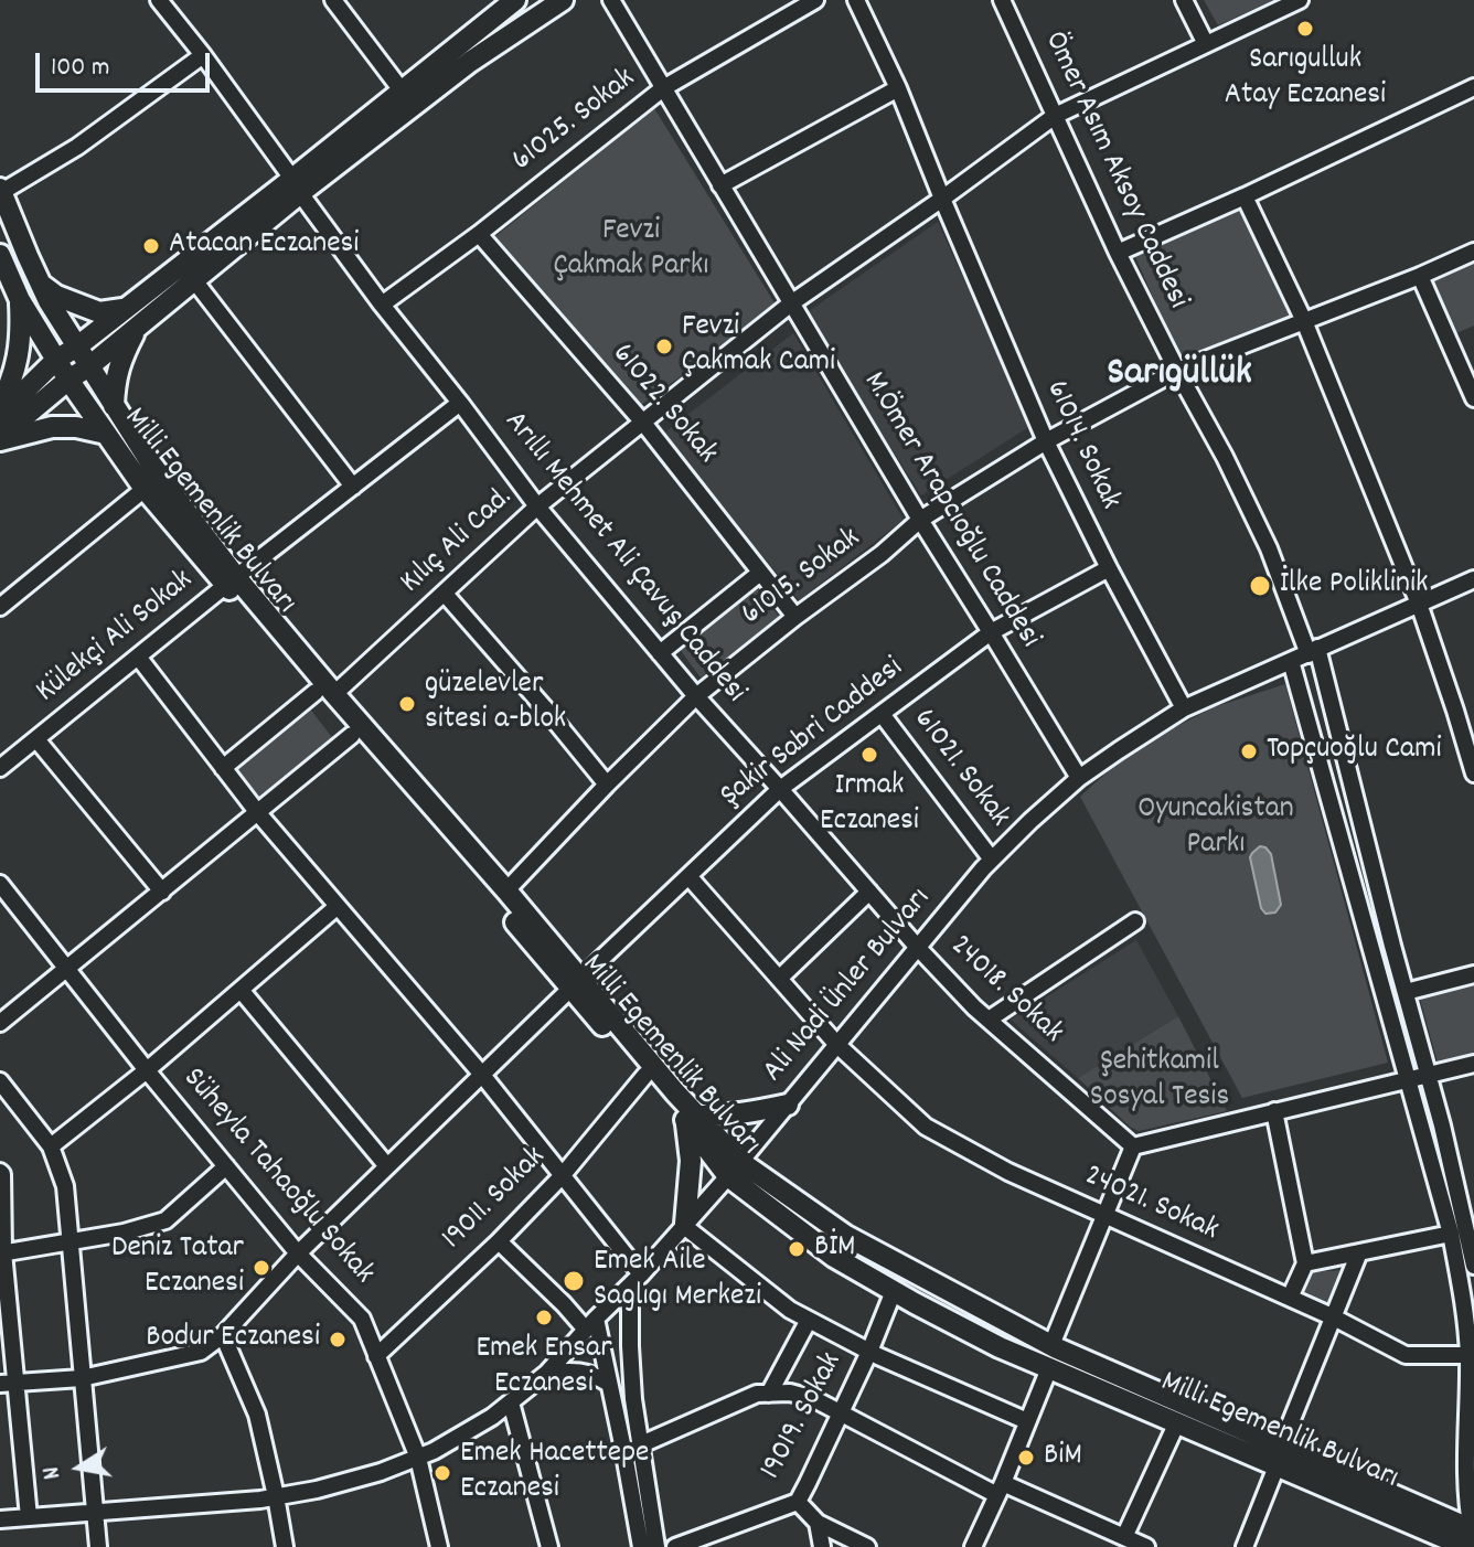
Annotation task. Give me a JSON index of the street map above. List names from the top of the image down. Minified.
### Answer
{"streets":{"main road":["Milli Egemenlik Bulvarı"],"street":["61025. Sokak","Ömer Asım Aksoy Caddesi","61022. Sokak","61014. Sokak","M.Ömer Arapcıoğlu Caddesi","Kılıç Ali Cad.","Arıllı Mehmet Ali Çavuş Caddesi","61015. Sokak","Külekçi Ali Sokak","Şakir Sabri Caddesi","61021. Sokak","Ali Nadi Ünler Bulvarı","24018. Sokak","Süheyla Tahaoğlu Sokak","19011. Sokak","24021. Sokak","19019. Sokak"]},"crossings":[["61025. Sokak","61022. Sokak"],["61025. Sokak","M.Ömer Arapcıoğlu Caddesi"],["61025. Sokak","Arıllı Mehmet Ali Çavuş Caddesi"],["Ömer Asım Aksoy Caddesi","Milli Egemenlik Bulvarı"],["Ömer Asım Aksoy Caddesi","Kılıç Ali Cad."],["Ömer Asım Aksoy Caddesi","61015. Sokak"],["Ömer Asım Aksoy Caddesi","Ali Nadi Ünler Bulvarı"],["Ömer Asım Aksoy Caddesi","24021. Sokak"],["61022. Sokak","Kılıç Ali Cad."],["61022. Sokak","61015. Sokak"],["61014. Sokak","Kılıç Ali Cad."],["61014. Sokak","61015. Sokak"],["61014. Sokak","Şakir Sabri Caddesi"],["61014. Sokak","Ali Nadi Ünler Bulvarı"],["M.Ömer Arapcıoğlu Caddesi","Kılıç Ali Cad."],["M.Ömer Arapcıoğlu Caddesi","61015. Sokak"],["M.Ömer Arapcıoğlu Caddesi","Şakir Sabri Caddesi"],["M.Ömer Arapcıoğlu Caddesi","Ali Nadi Ünler Bulvarı"],["Milli Egemenlik Bulvarı","Kılıç Ali Cad."],["Milli Egemenlik Bulvarı","61015. Sokak"],["Milli Egemenlik Bulvarı","Külekçi Ali Sokak"],["Milli Egemenlik Bulvarı","Şakir Sabri Caddesi"],["Milli Egemenlik Bulvarı","Ali Nadi Ünler Bulvarı"],["Milli Egemenlik Bulvarı","19011. Sokak"],["Milli Egemenlik Bulvarı","19019. Sokak"],["Kılıç Ali Cad.","Arıllı Mehmet Ali Çavuş Caddesi"],["Arıllı Mehmet Ali Çavuş Caddesi","61015. Sokak"],["Arıllı Mehmet Ali Çavuş Caddesi","Külekçi Ali Sokak"],["Arıllı Mehmet Ali Çavuş Caddesi","Şakir Sabri Caddesi"],["Arıllı Mehmet Ali Çavuş Caddesi","Ali Nadi Ünler Bulvarı"],["Arıllı Mehmet Ali Çavuş Caddesi","24018. Sokak"],["Şakir Sabri Caddesi","61021. Sokak"],["Şakir Sabri Caddesi","Süheyla Tahaoğlu Sokak"],["Şakir Sabri Caddesi","24021. Sokak"],["61021. Sokak","Ali Nadi Ünler Bulvarı"],["Ali Nadi Ünler Bulvarı","24018. Sokak"],["Ali Nadi Ünler Bulvarı","Süheyla Tahaoğlu Sokak"],["Ali Nadi Ünler Bulvarı","24021. Sokak"],["Süheyla Tahaoğlu Sokak","19011. Sokak"]],"districts":["Sarıgüllük"],"parks":["Fevzi Çakmak Parkı","Oyuncakistan Parkı","Şehitkamil Sosyal Tesis"],"places":["Sarıgulluk Atay Eczanesi","Atacan Eczanesi","Fevzi Çakmak Cami","İlke Poliklinik","güzelevler sitesi a-blok","Topçuoğlu Cami","Irmak Eczanesi","BİM","Deniz Tatar Eczanesi","Emek Aile Saglıgı Merkezi","Emek Ensar Eczanesi","Bodur Eczanesi","BiM","Emek Hacettepe Eczanesi"],"scale_bar":"100 m","north":"left"}
